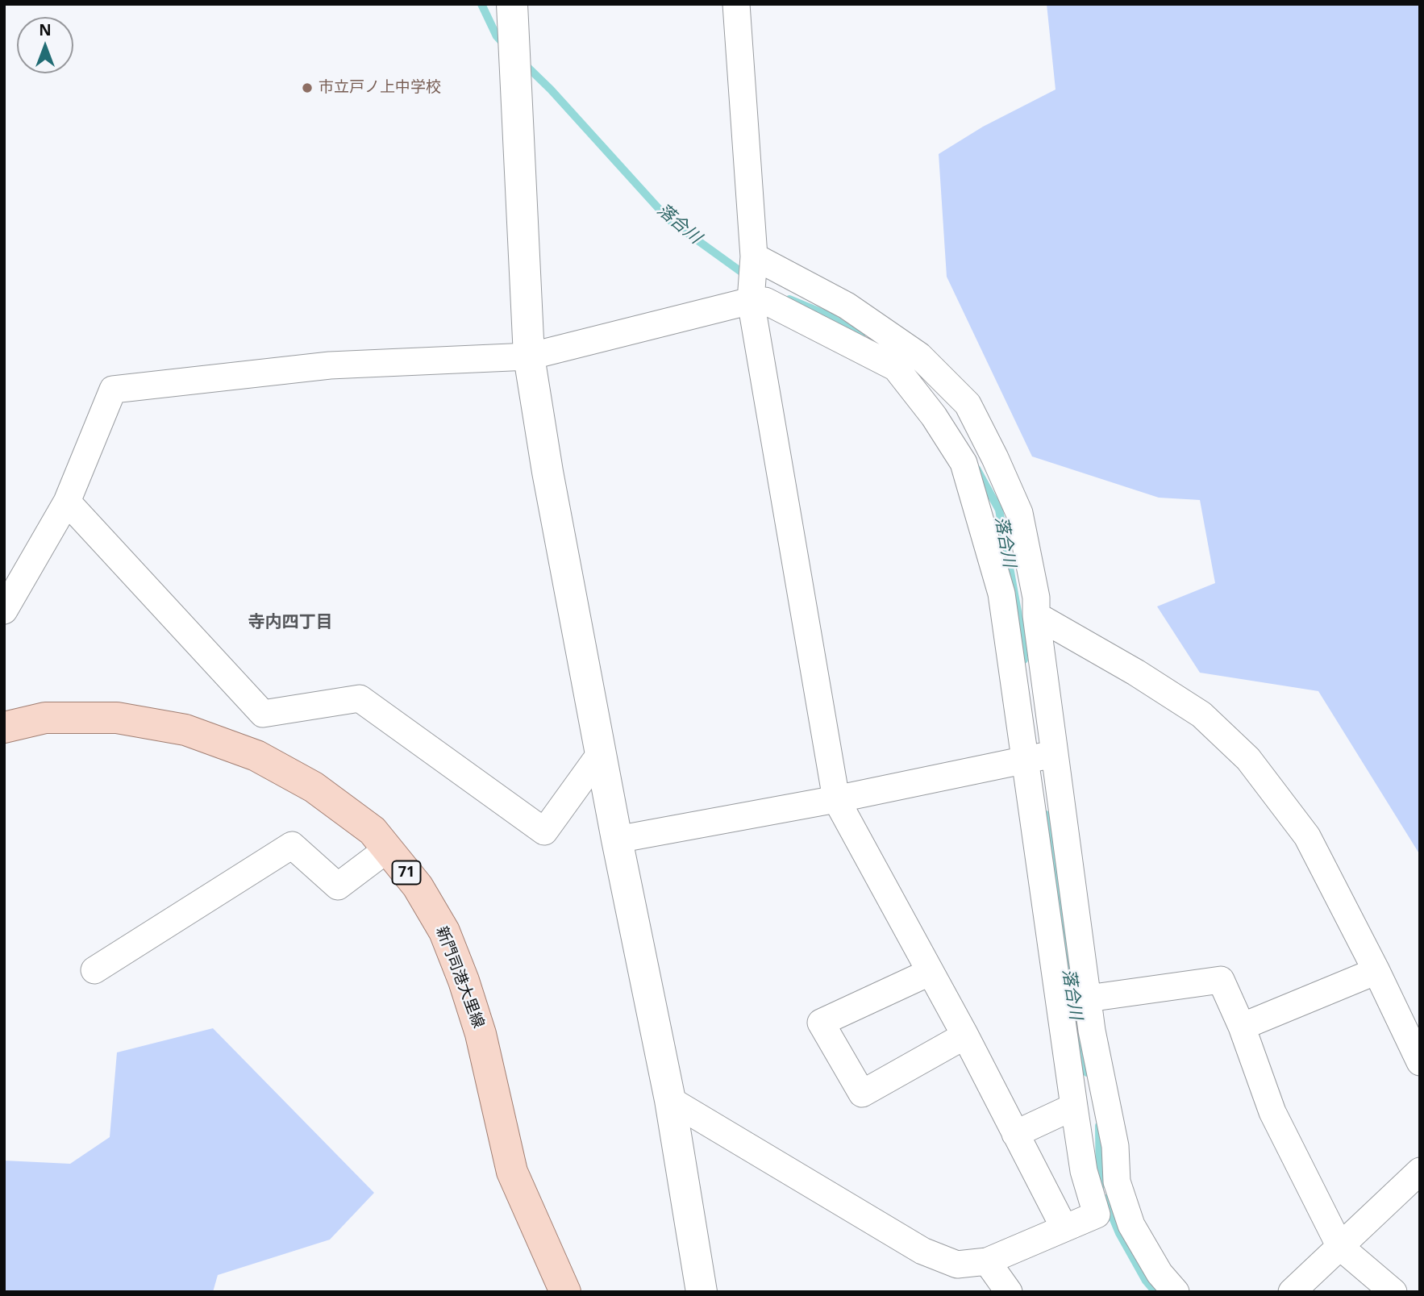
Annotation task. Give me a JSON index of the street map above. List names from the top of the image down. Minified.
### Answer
{"streets":{"main road":["71","新門司港大里線"]},"districts":["寺内四丁目"],"water":["落合川"],"places":["市立戸ノ上中学校"],"north":"top"}
